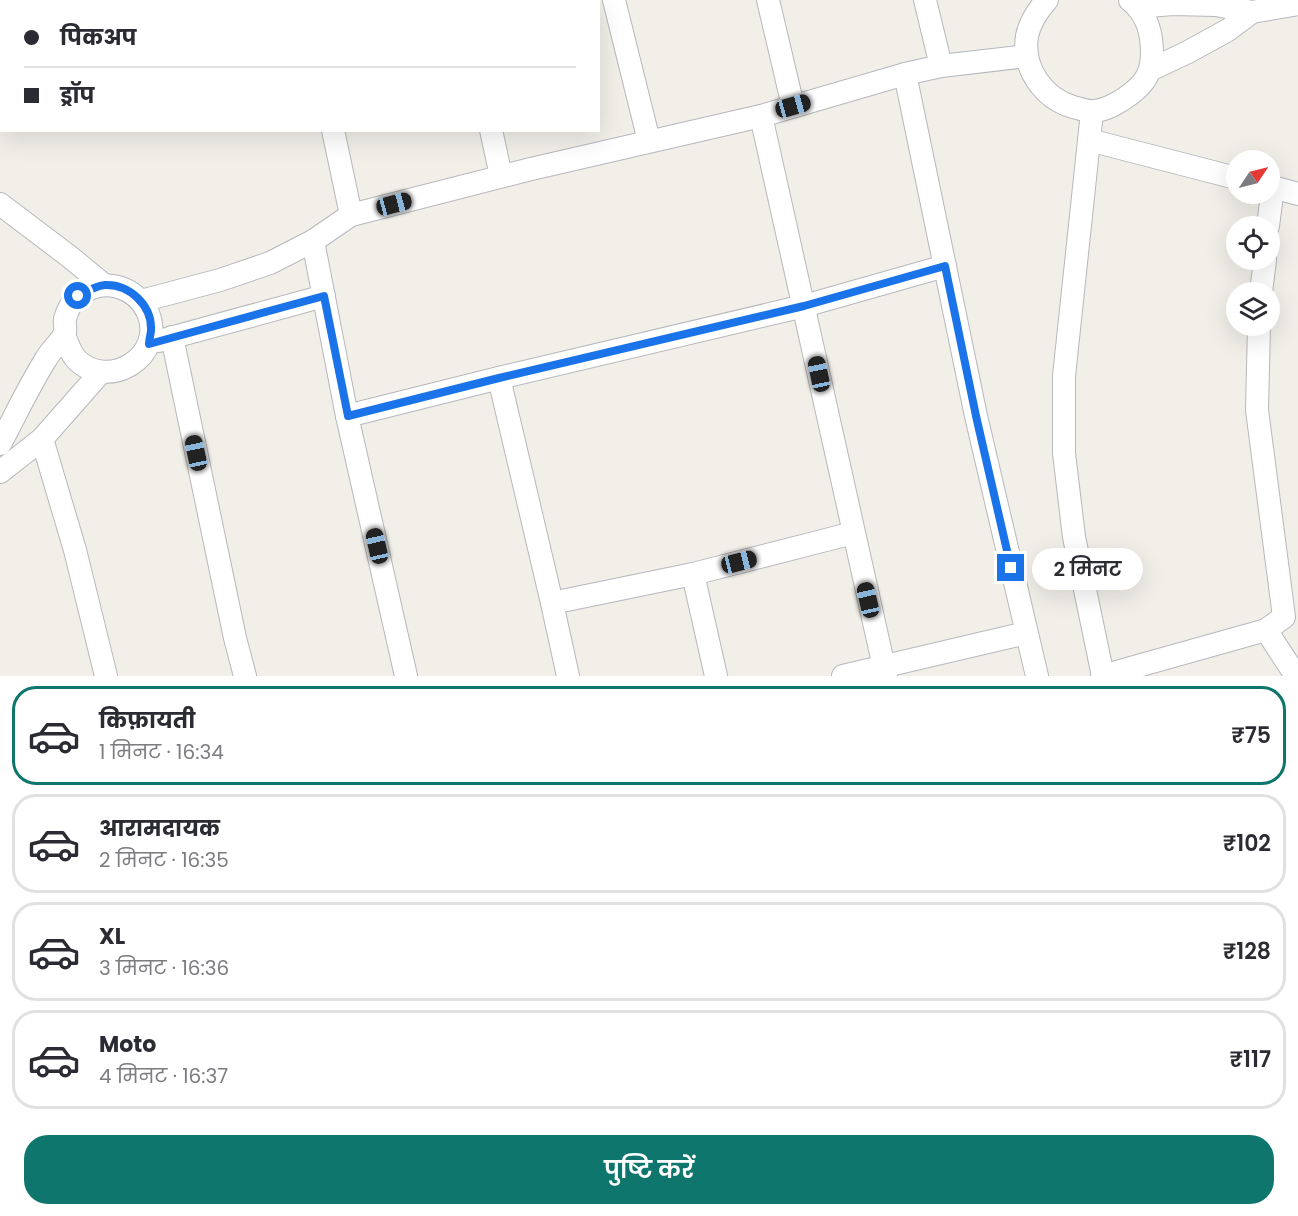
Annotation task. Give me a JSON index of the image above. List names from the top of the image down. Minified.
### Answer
{"north":"top right","page":{"banner":["पिकअप","ड्रॉप"],"bubble":"2 मिनट","list":[{"name":"किफ़ायती","note":"1 मिनट · 16:34","value":"₹75"},{"name":"आरामदायक","note":"2 मिनट · 16:35","value":"₹102"},{"name":"XL","note":"3 मिनट · 16:36","value":"₹128"},{"name":"Moto","note":"4 मिनट · 16:37","value":"₹117"}],"buttons":"पुष्टि करें"}}
